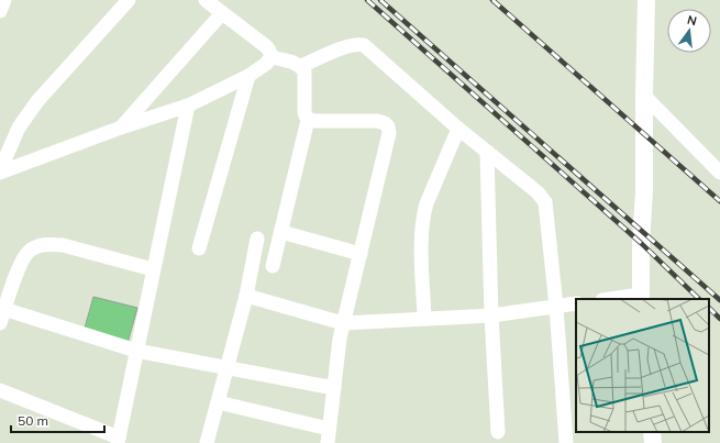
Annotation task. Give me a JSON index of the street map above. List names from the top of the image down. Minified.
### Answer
{"scale_bar":"50 m","north":"top"}
